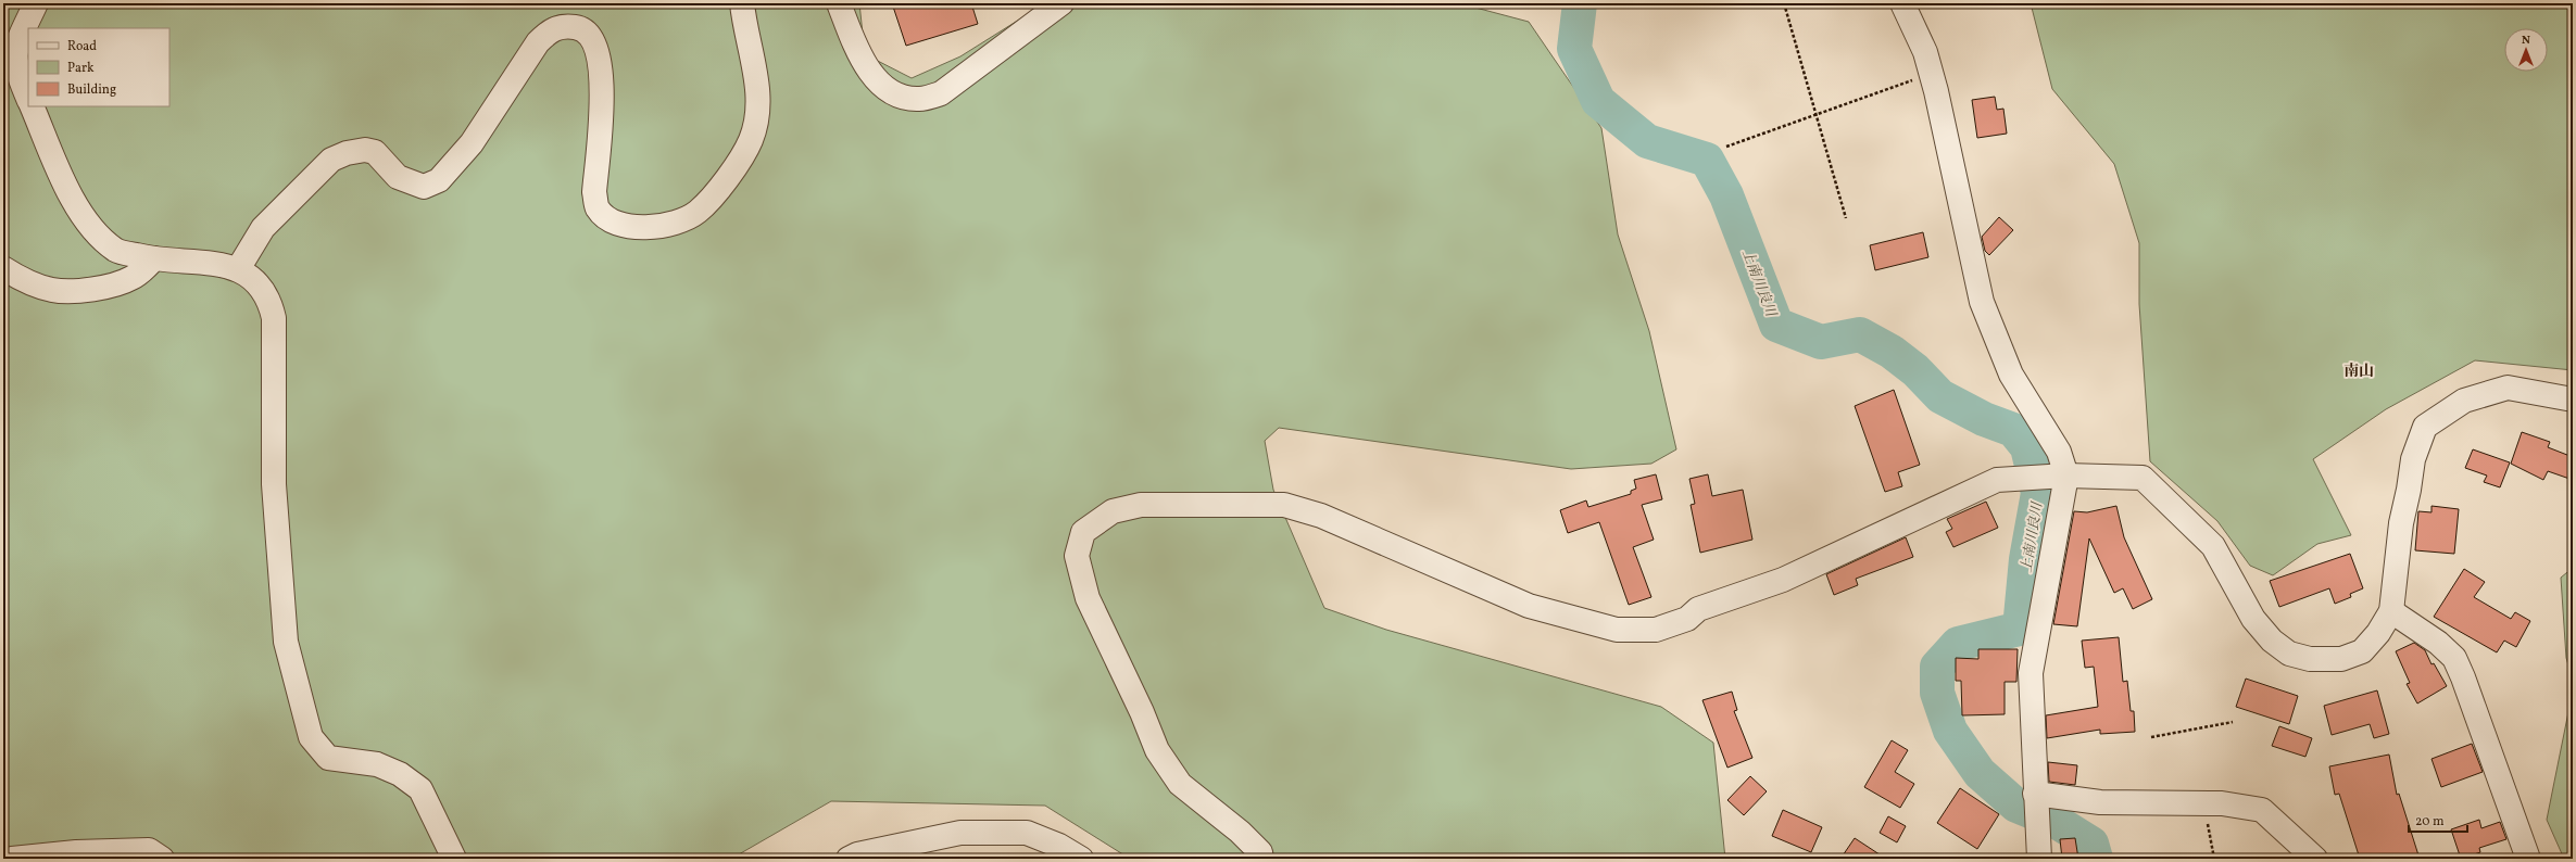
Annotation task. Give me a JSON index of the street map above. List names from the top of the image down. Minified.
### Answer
{"districts":["南山"],"water":["上南川良川"],"legend":["Road","Park","Building"],"scale_bar":"20 m","north":"top"}
